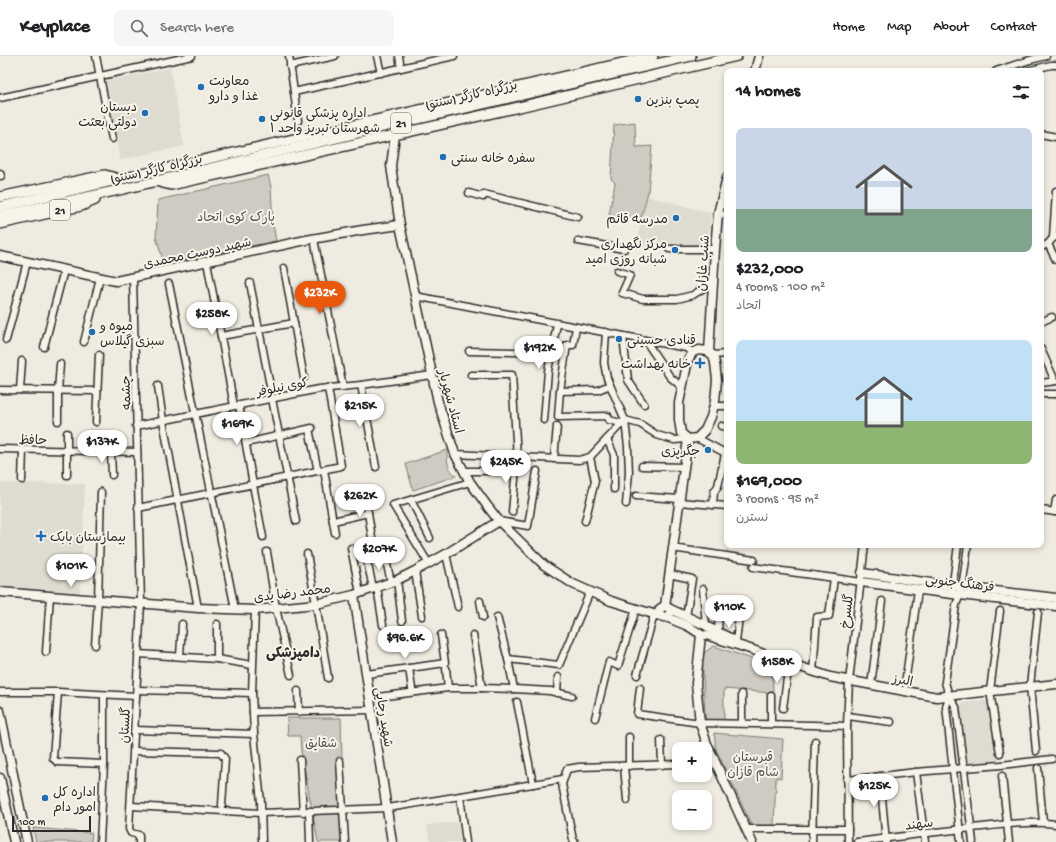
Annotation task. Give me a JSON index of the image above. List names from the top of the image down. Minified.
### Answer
{"streets":{"highway":["بزرگراه کارگر (سنتو)","21"],"main road":["شهید دوست محمدی","شنب غازان","استاد شهریار","فرهنگ جنوبی","محمد رضا یدی","البرز","شهید رجایی"],"street":["کوی نیلوفر","چشمه","حافظ","گلسرخ","گلستان","سهند"]},"crossings":[["بزرگراه کارگر (سنتو)","21"],["شهید دوست محمدی","چشمه"],["شهید دوست محمدی","استاد شهریار"],["کوی نیلوفر","چشمه"],["کوی نیلوفر","استاد شهریار"],["چشمه","حافظ"],["چشمه","محمد رضا یدی"],["چشمه","گلستان"],["استاد شهریار","محمد رضا یدی"],["استاد شهریار","البرز"],["فرهنگ جنوبی","گلسرخ"],["محمد رضا یدی","شهید رجایی"],["محمد رضا یدی","گلستان"],["گلسرخ","البرز"]],"districts":["دامپزشکی"],"parks":["پارک کوی اتحاد","شقایق","قبرستان شام قازان"],"places":{"other":["معاونت غذا و دارو","پمپ بنزین","دبستان دولتی بعثت","اداره پزشکی قانونی شهرستان تبریز واحد ۱","سفره خانه سنتی","مدرسه قائم","مرکز نگهداری شبانه روزی امید","میوه و سبزی گیلاس","قنادی حسینی","جگرپزی","اداره کل امور دام"],"health":["خانه بهداشت","بیمارستان بابک"]},"scale_bar":"100 m","page":{"header":"Keyplace","search":"Search here","nav":["Home","Map","About","Contact"],"heading":"14 homes","list":[{"name":"$232,000","note":"4 rooms · 100 m² · اتحاد"},{"name":"$169,000","note":"3 rooms · 95 m² · نسترن"}],"price":["$232K","$258K","$192K","$215K","$169K","$137K","$245K","$262K","$207K","$101K","$110K","$96.6K","$158K","$125K"],"map_buttons":["+","−"],"scale":"100 m"}}
